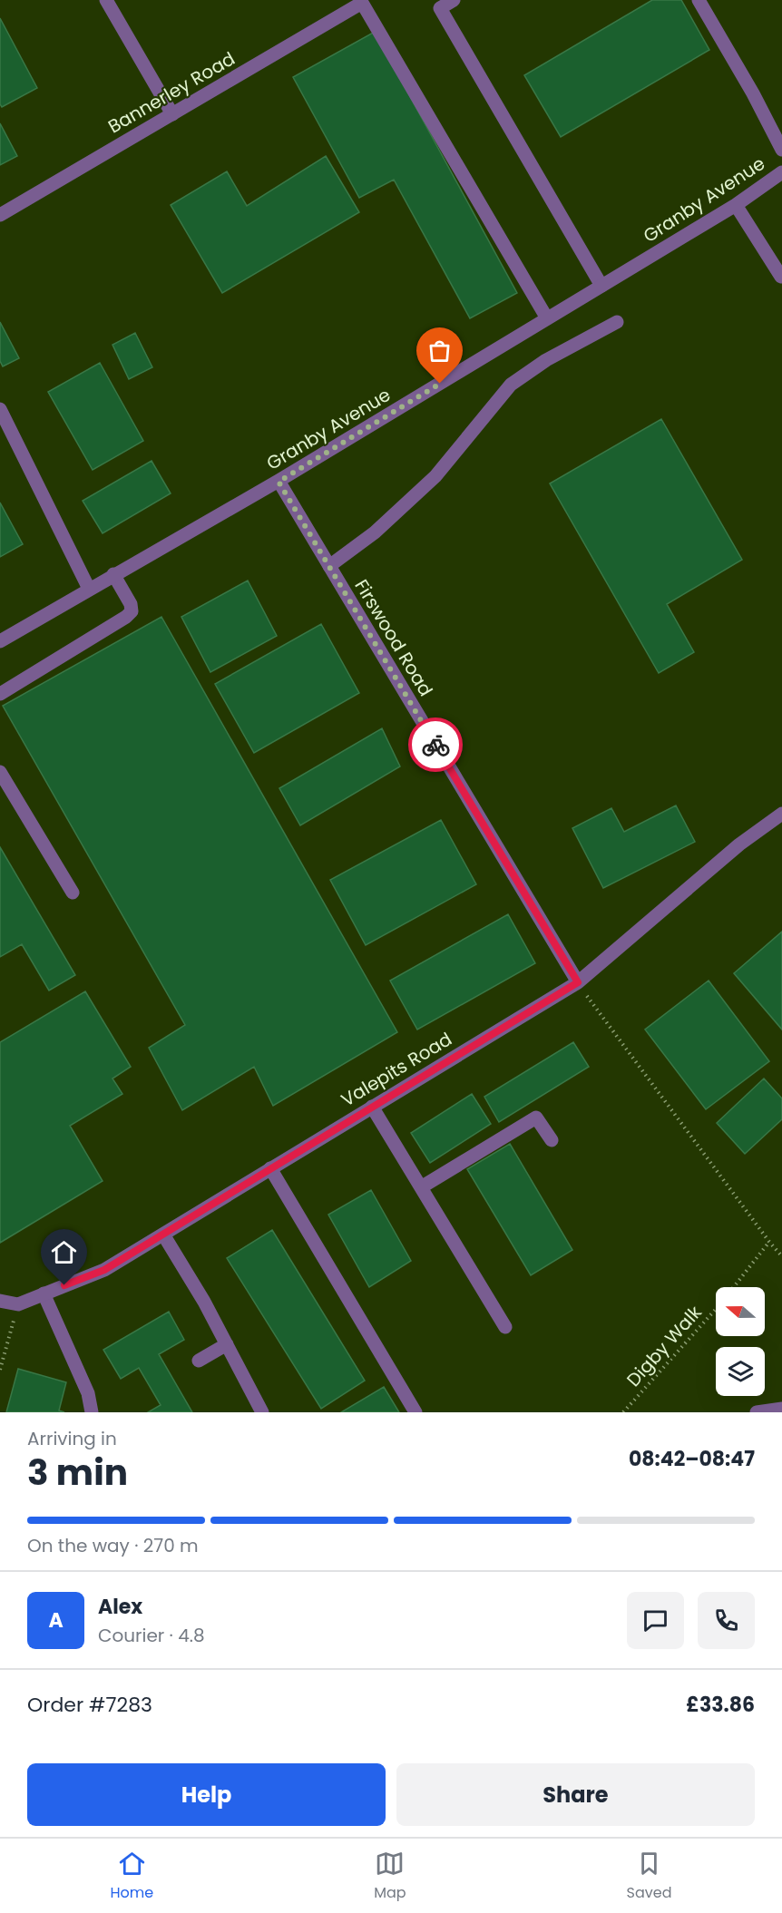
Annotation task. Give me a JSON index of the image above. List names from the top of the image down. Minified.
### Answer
{"streets":{"street":["Bannerley Road","Granby Avenue","Firswood Road","Valepits Road"],"path":["Digby Walk"]},"crossings":[["Bannerley Road","Granby Avenue"],["Granby Avenue","Firswood Road"],["Firswood Road","Valepits Road"]],"north":"left","page":{"heading":["3 min","Arriving in","08:42–08:47"],"panel":["Alex","Courier · 4.8","Order #7283","£33.86"],"bar":"On the way · 270 m","round":"A","buttons":["Help","Share"],"tabs":["Home","Map","Saved"]}}
